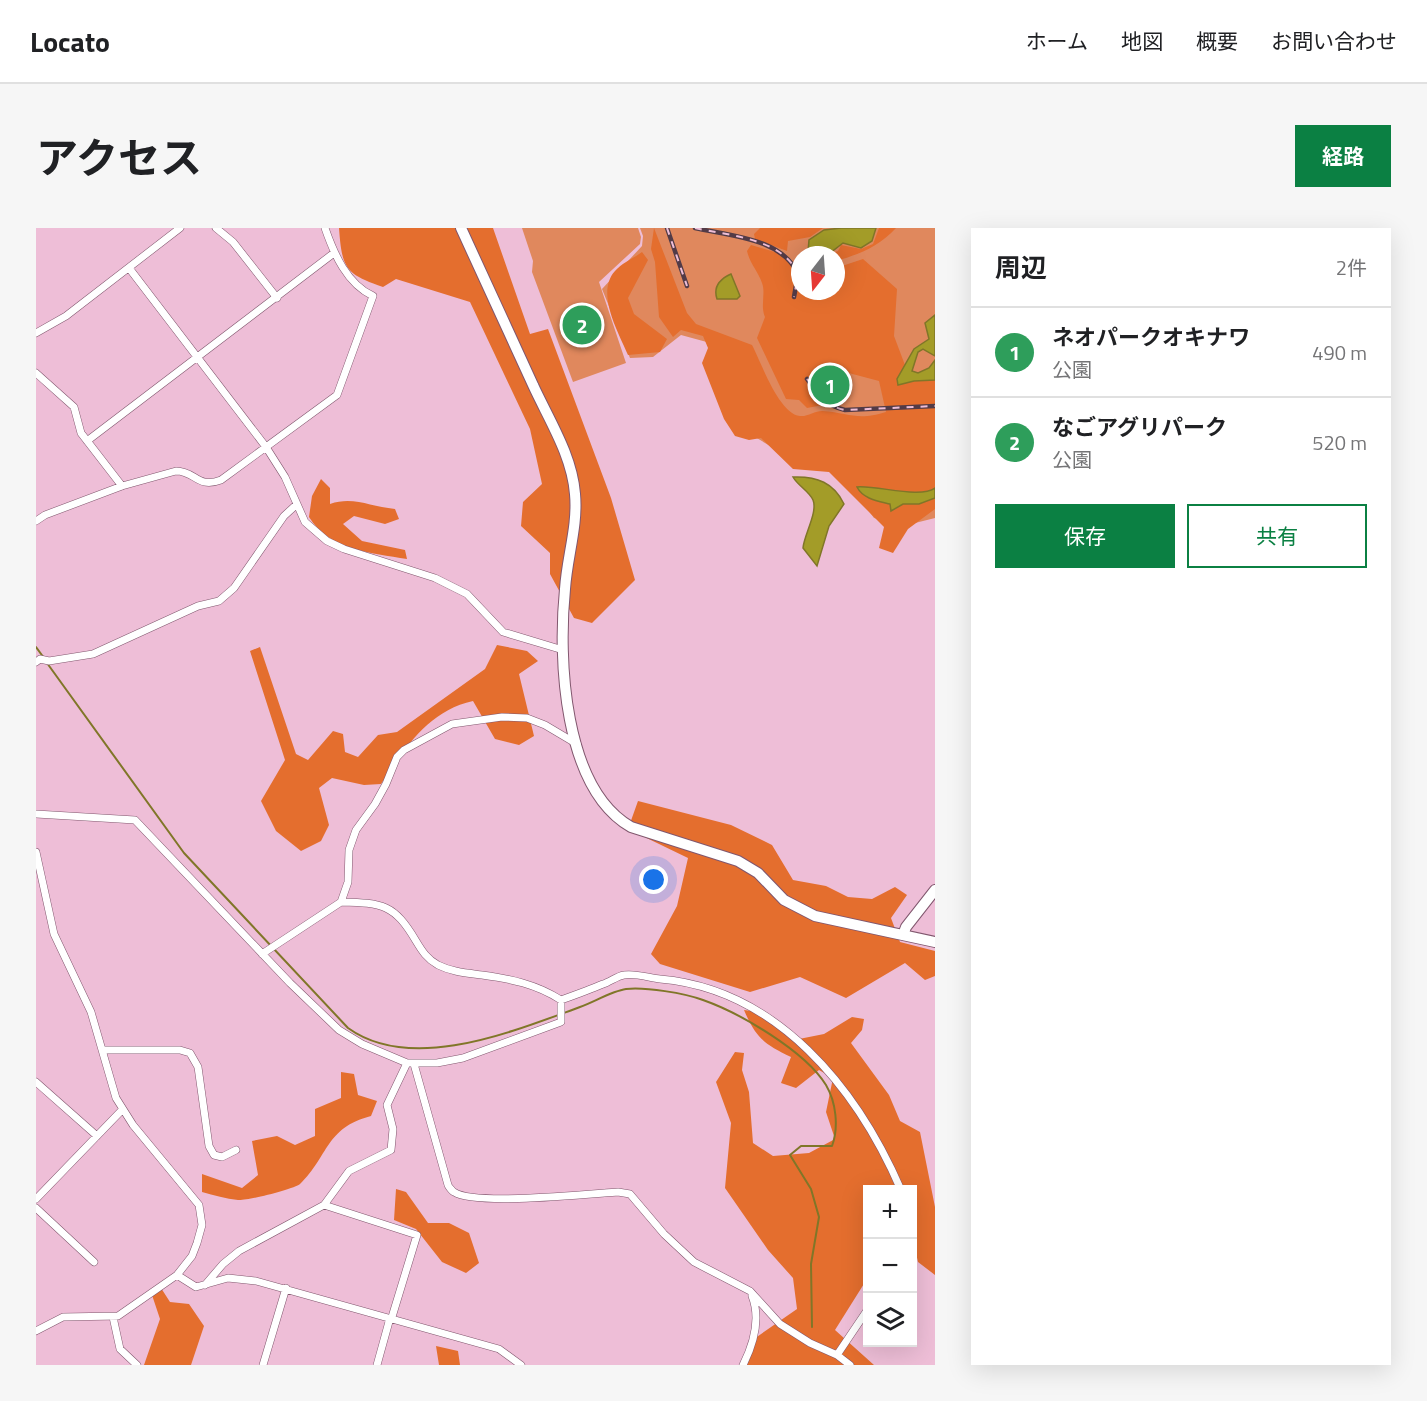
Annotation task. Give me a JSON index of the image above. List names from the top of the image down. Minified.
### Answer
{"north":"bottom","page":{"header":"Locato","nav":["ホーム","地図","概要","お問い合わせ"],"title":"アクセス","buttons":["経路",["保存","共有"]],"heading":["周辺","2件"],"pins":["2","1"],"list":[{"mark":"1","name":"ネオパークオキナワ","note":"公園","value":"490 m"},{"mark":"2","name":"なごアグリパーク","note":"公園","value":"520 m"}],"map_buttons":["+","−"]}}
